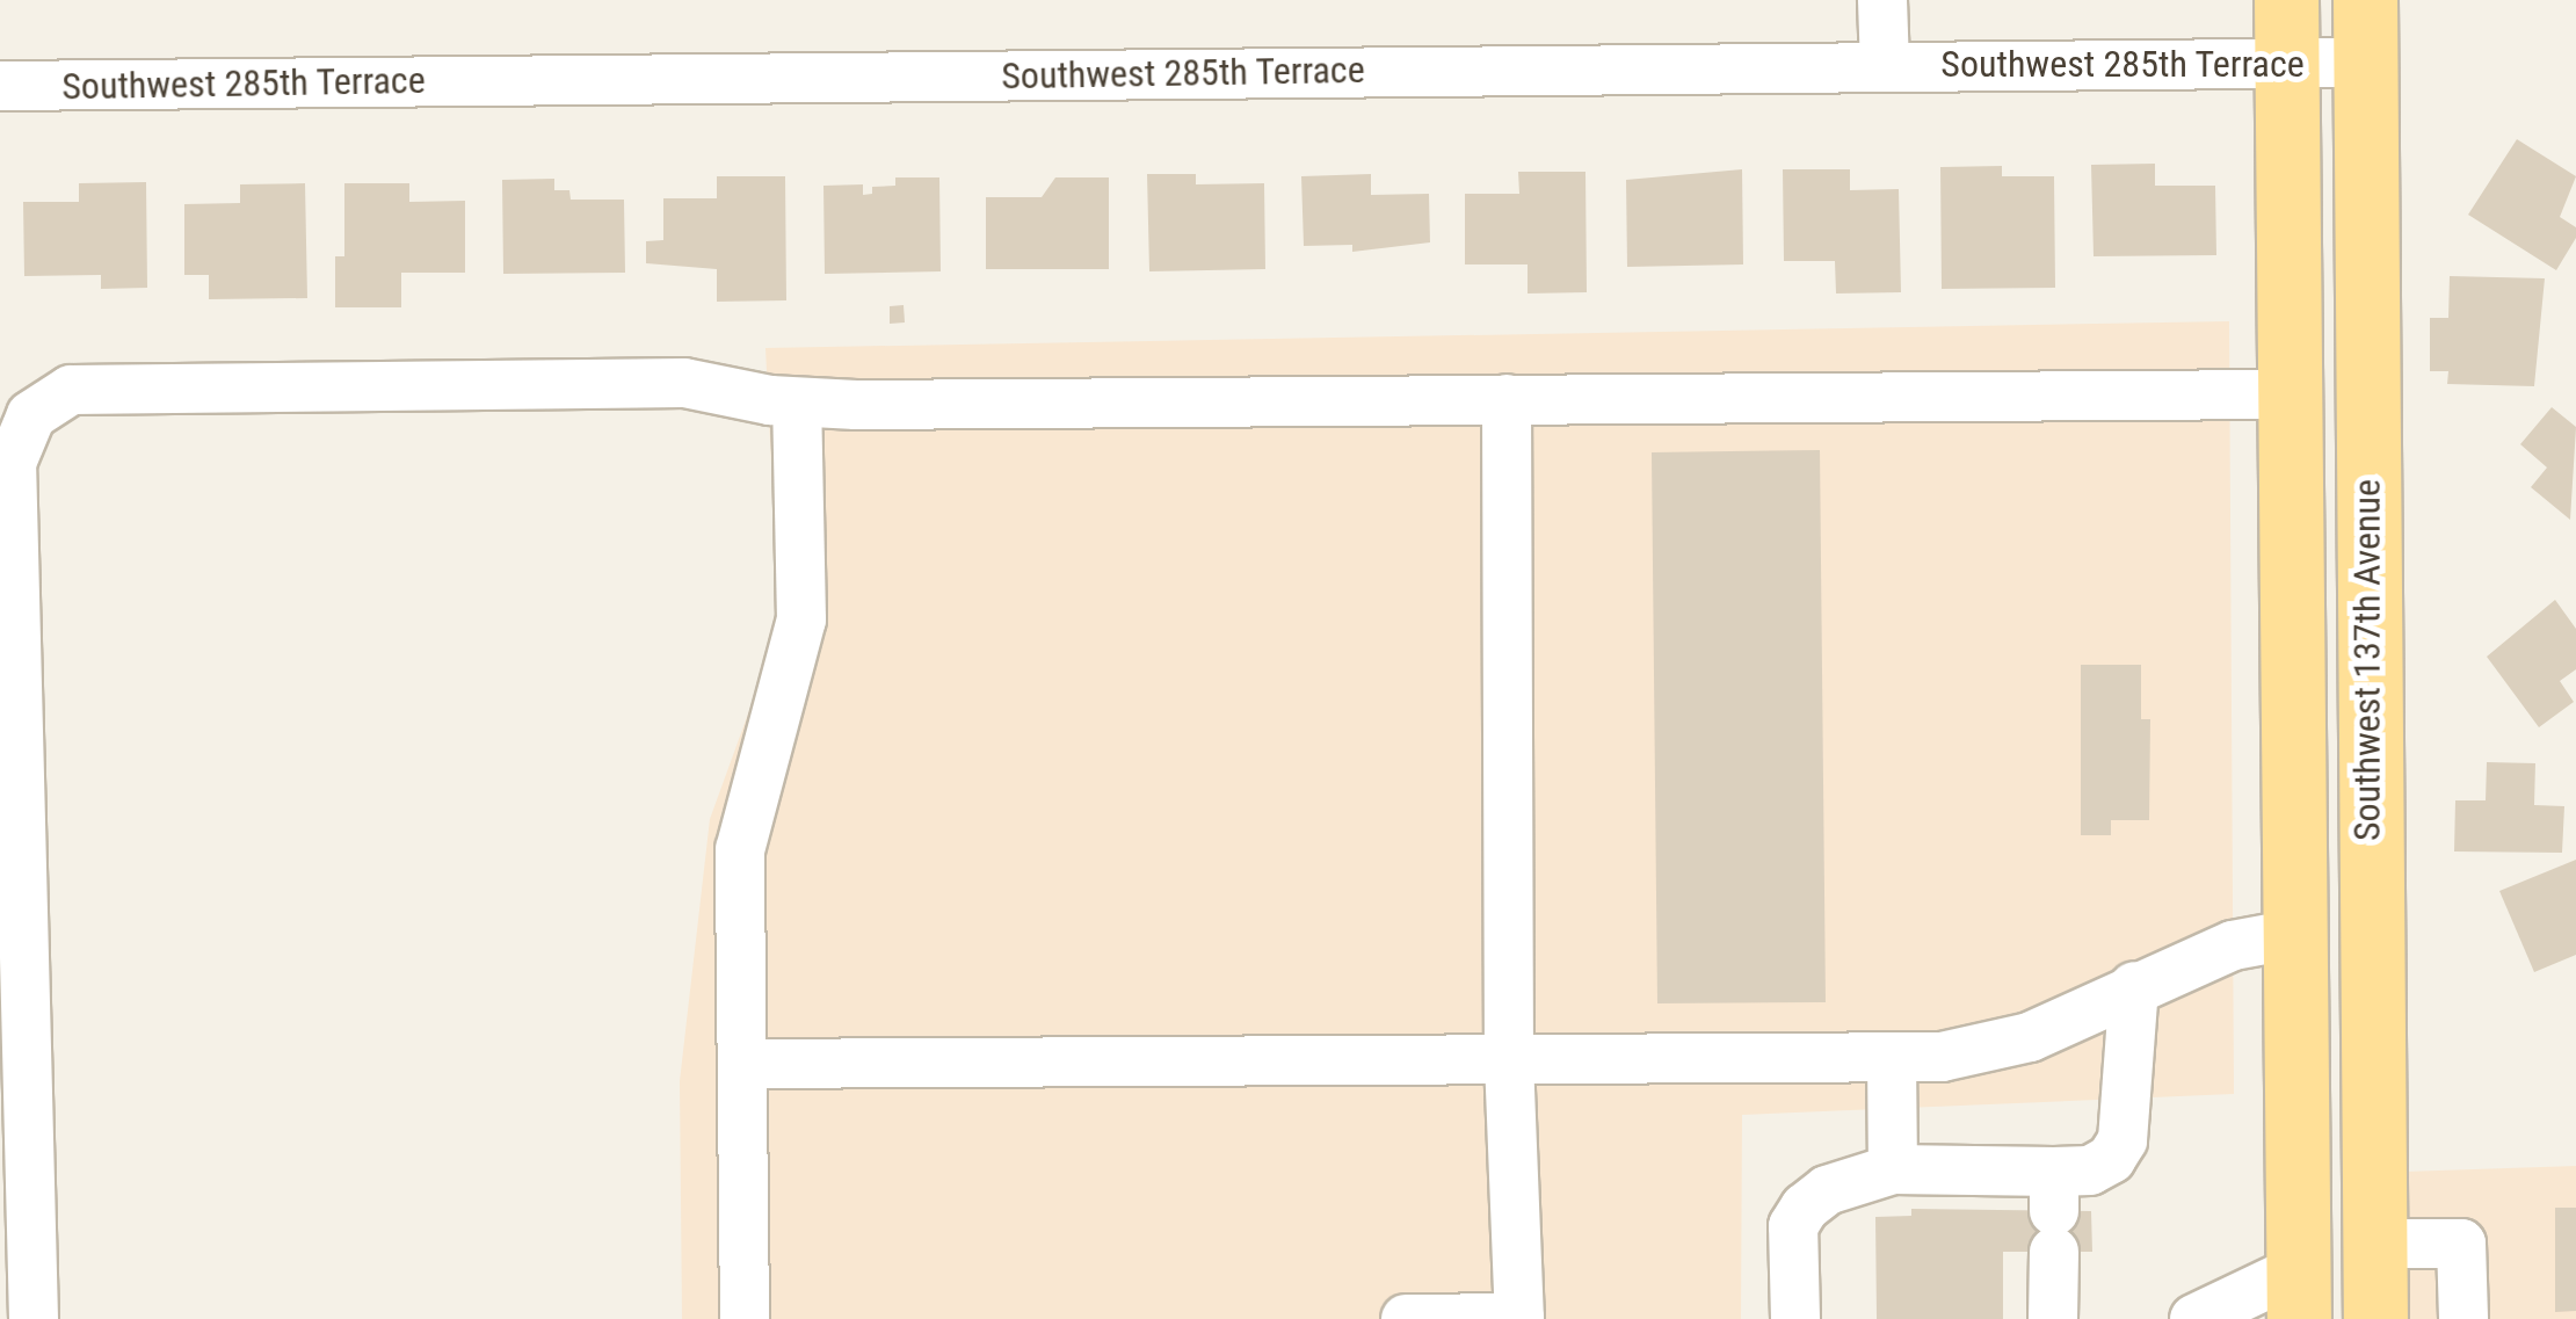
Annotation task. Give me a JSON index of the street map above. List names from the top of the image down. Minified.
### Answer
{"streets":{"main road":["Southwest 137th Avenue"],"street":["Southwest 285th Terrace"]},"crossings":[["Southwest 285th Terrace","Southwest 137th Avenue"]]}
